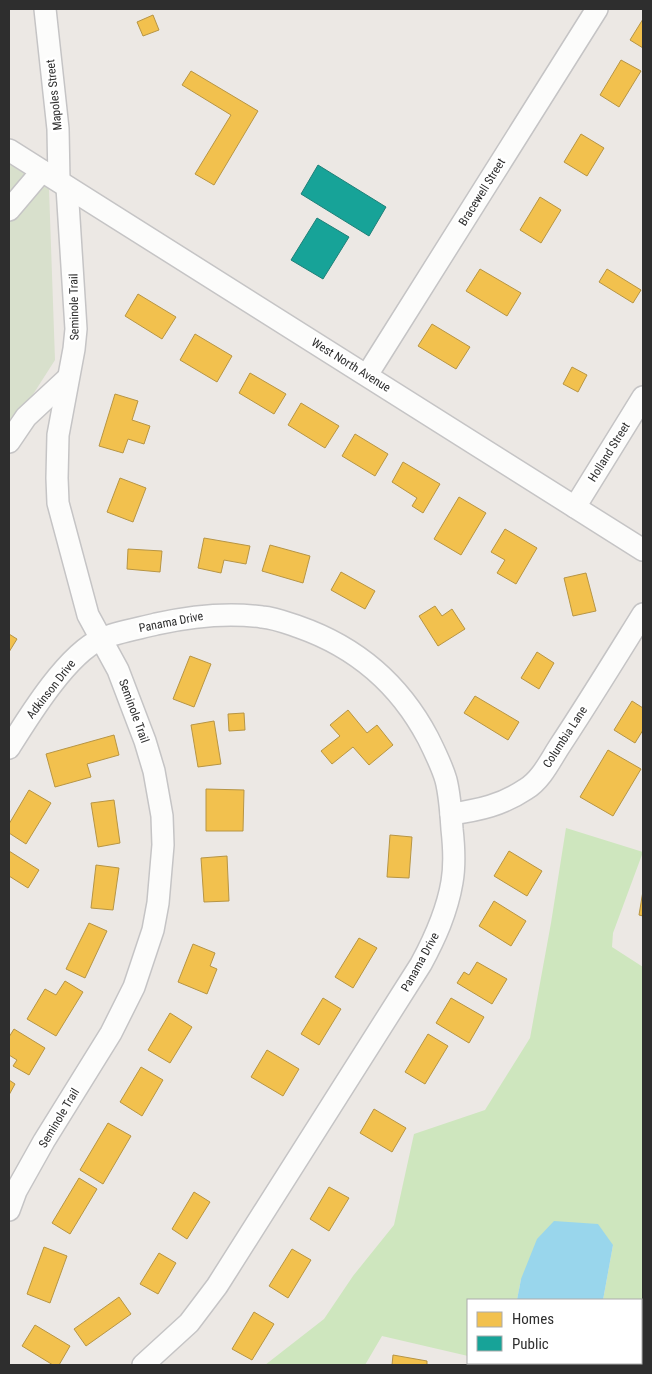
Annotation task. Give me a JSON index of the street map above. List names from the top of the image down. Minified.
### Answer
{"streets":{"street":["Mapoles Street","Bracewell Street","Seminole Trail","West North Avenue","Holland Street","Panama Drive","Adkinson Drive","Columbia Lane"]},"crossings":[["Mapoles Street","Seminole Trail"],["Mapoles Street","West North Avenue"],["Bracewell Street","West North Avenue"],["Seminole Trail","West North Avenue"],["Seminole Trail","Panama Drive"],["Seminole Trail","Adkinson Drive"],["West North Avenue","Holland Street"],["Panama Drive","Adkinson Drive"],["Panama Drive","Columbia Lane"]],"legend":["Homes","Public"]}
